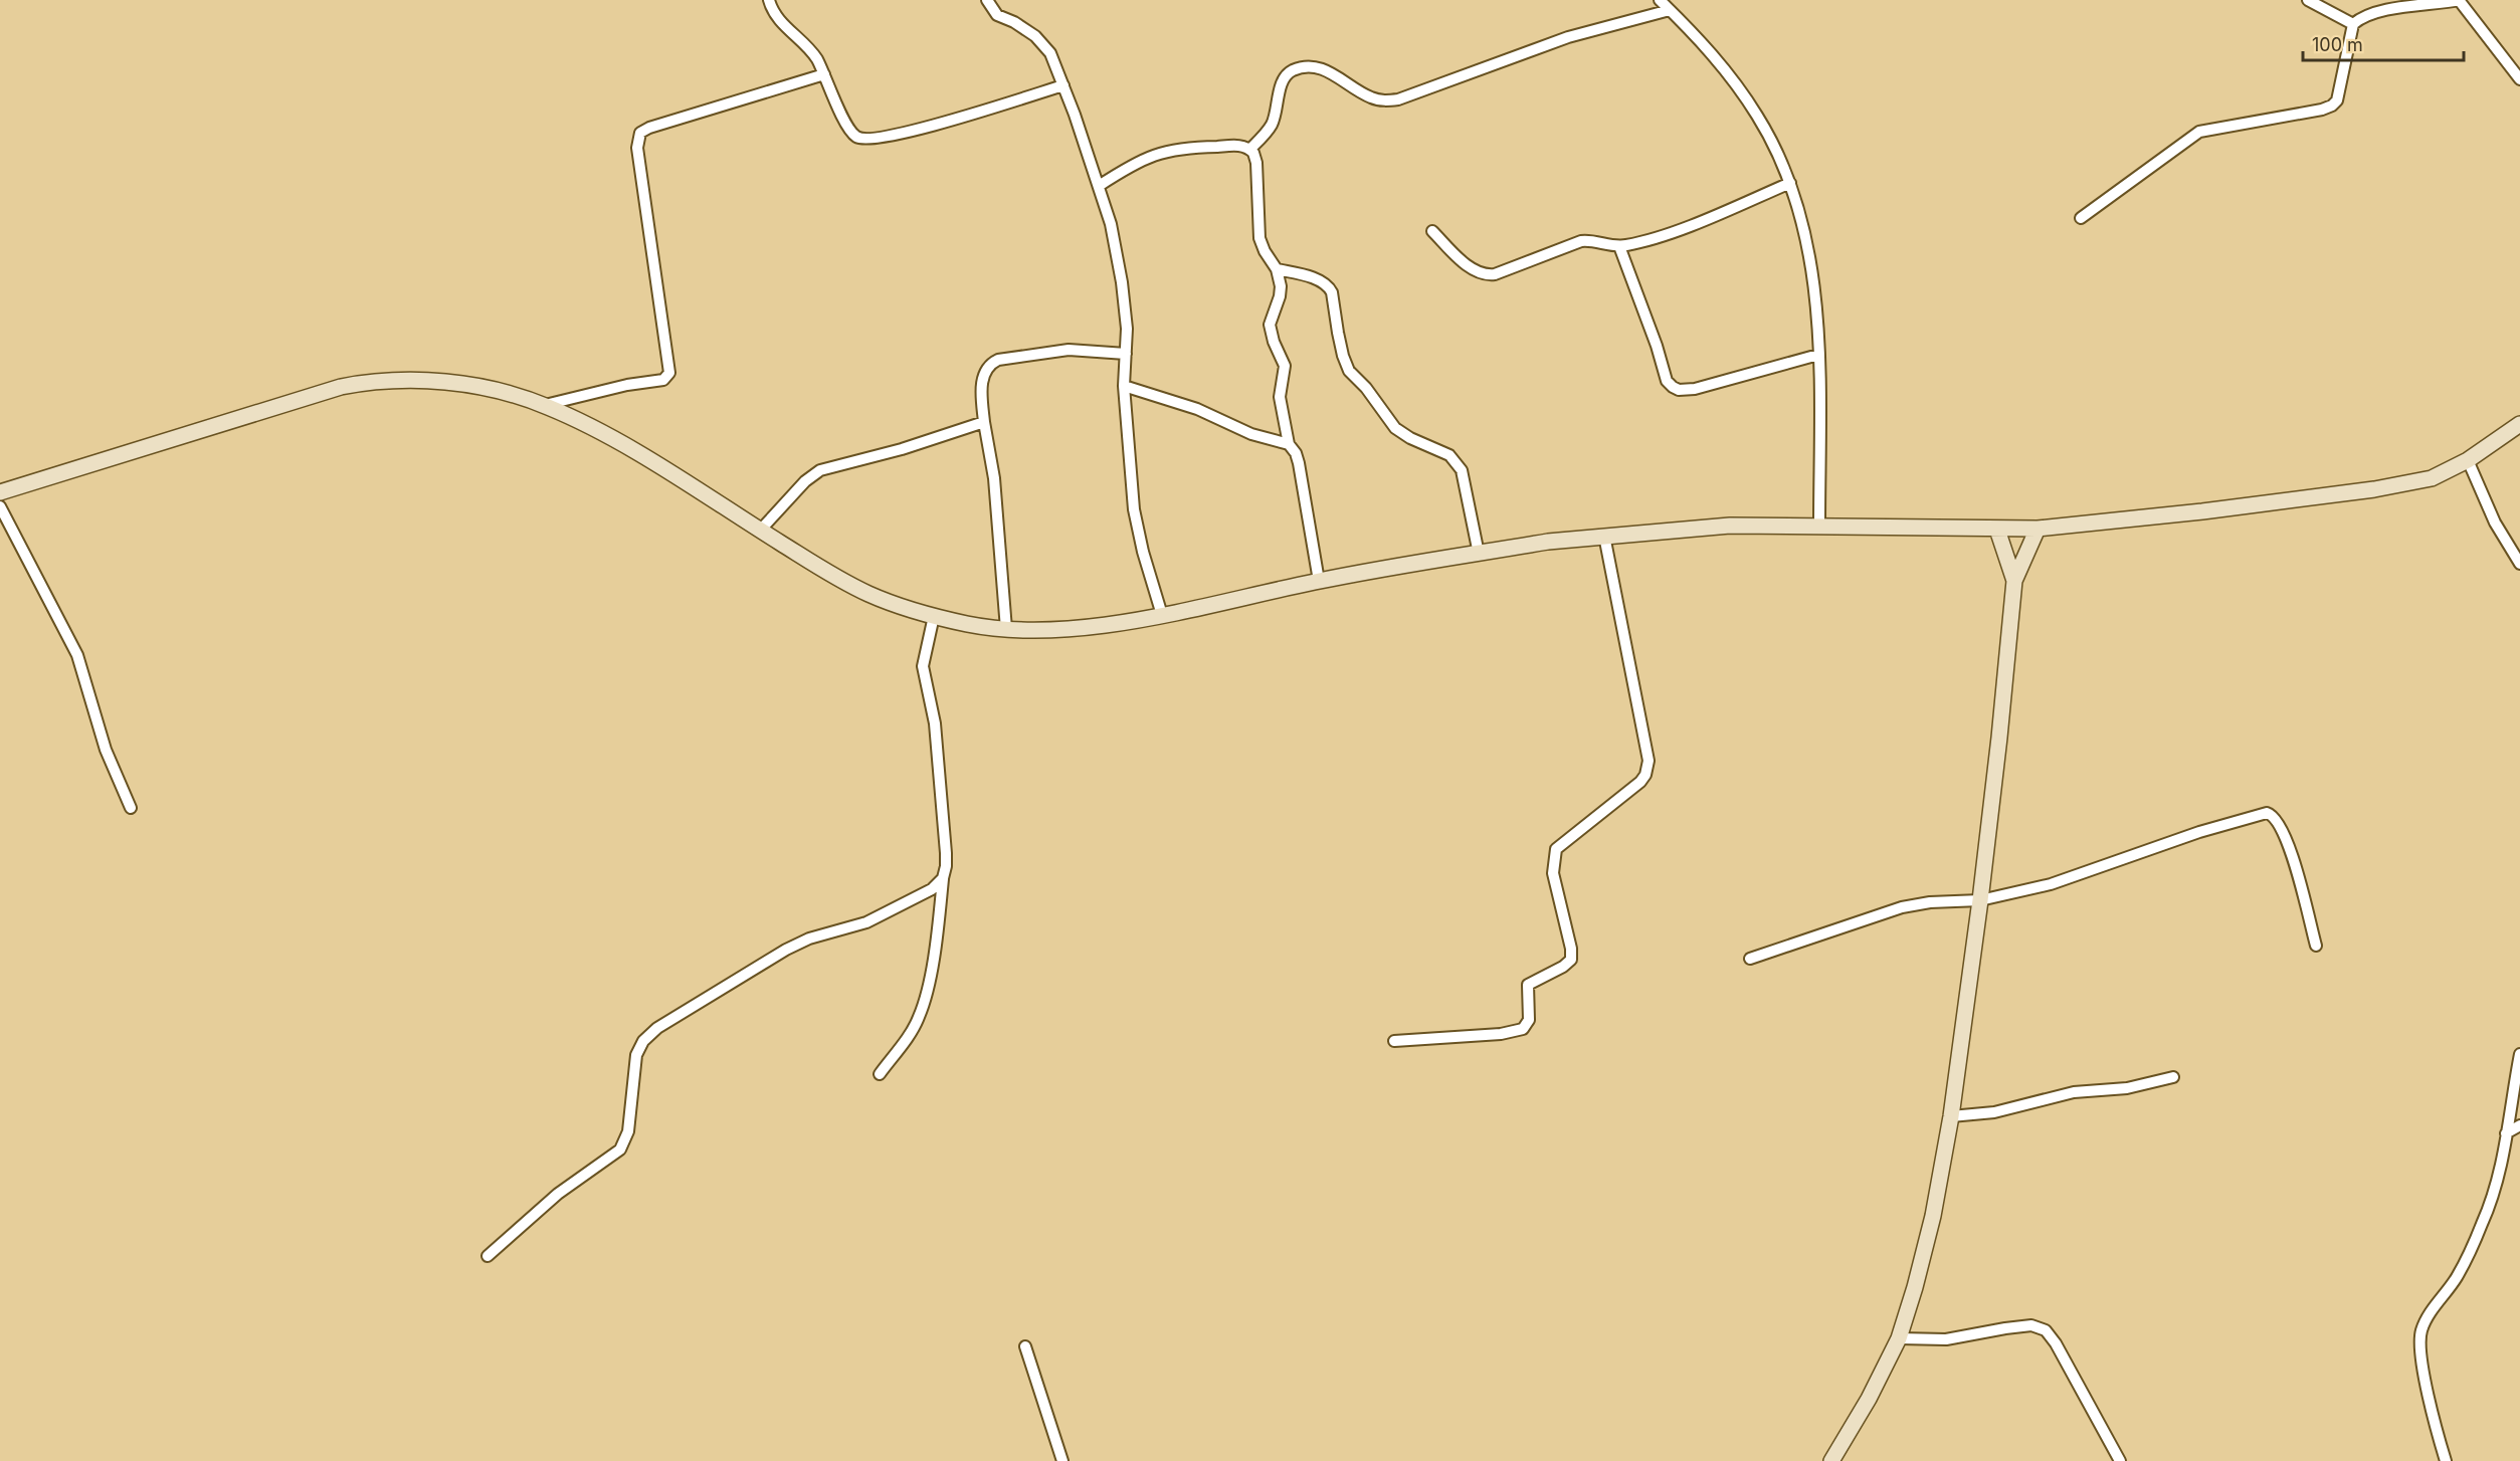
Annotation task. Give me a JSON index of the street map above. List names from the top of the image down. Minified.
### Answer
{"scale_bar":"100 m"}
